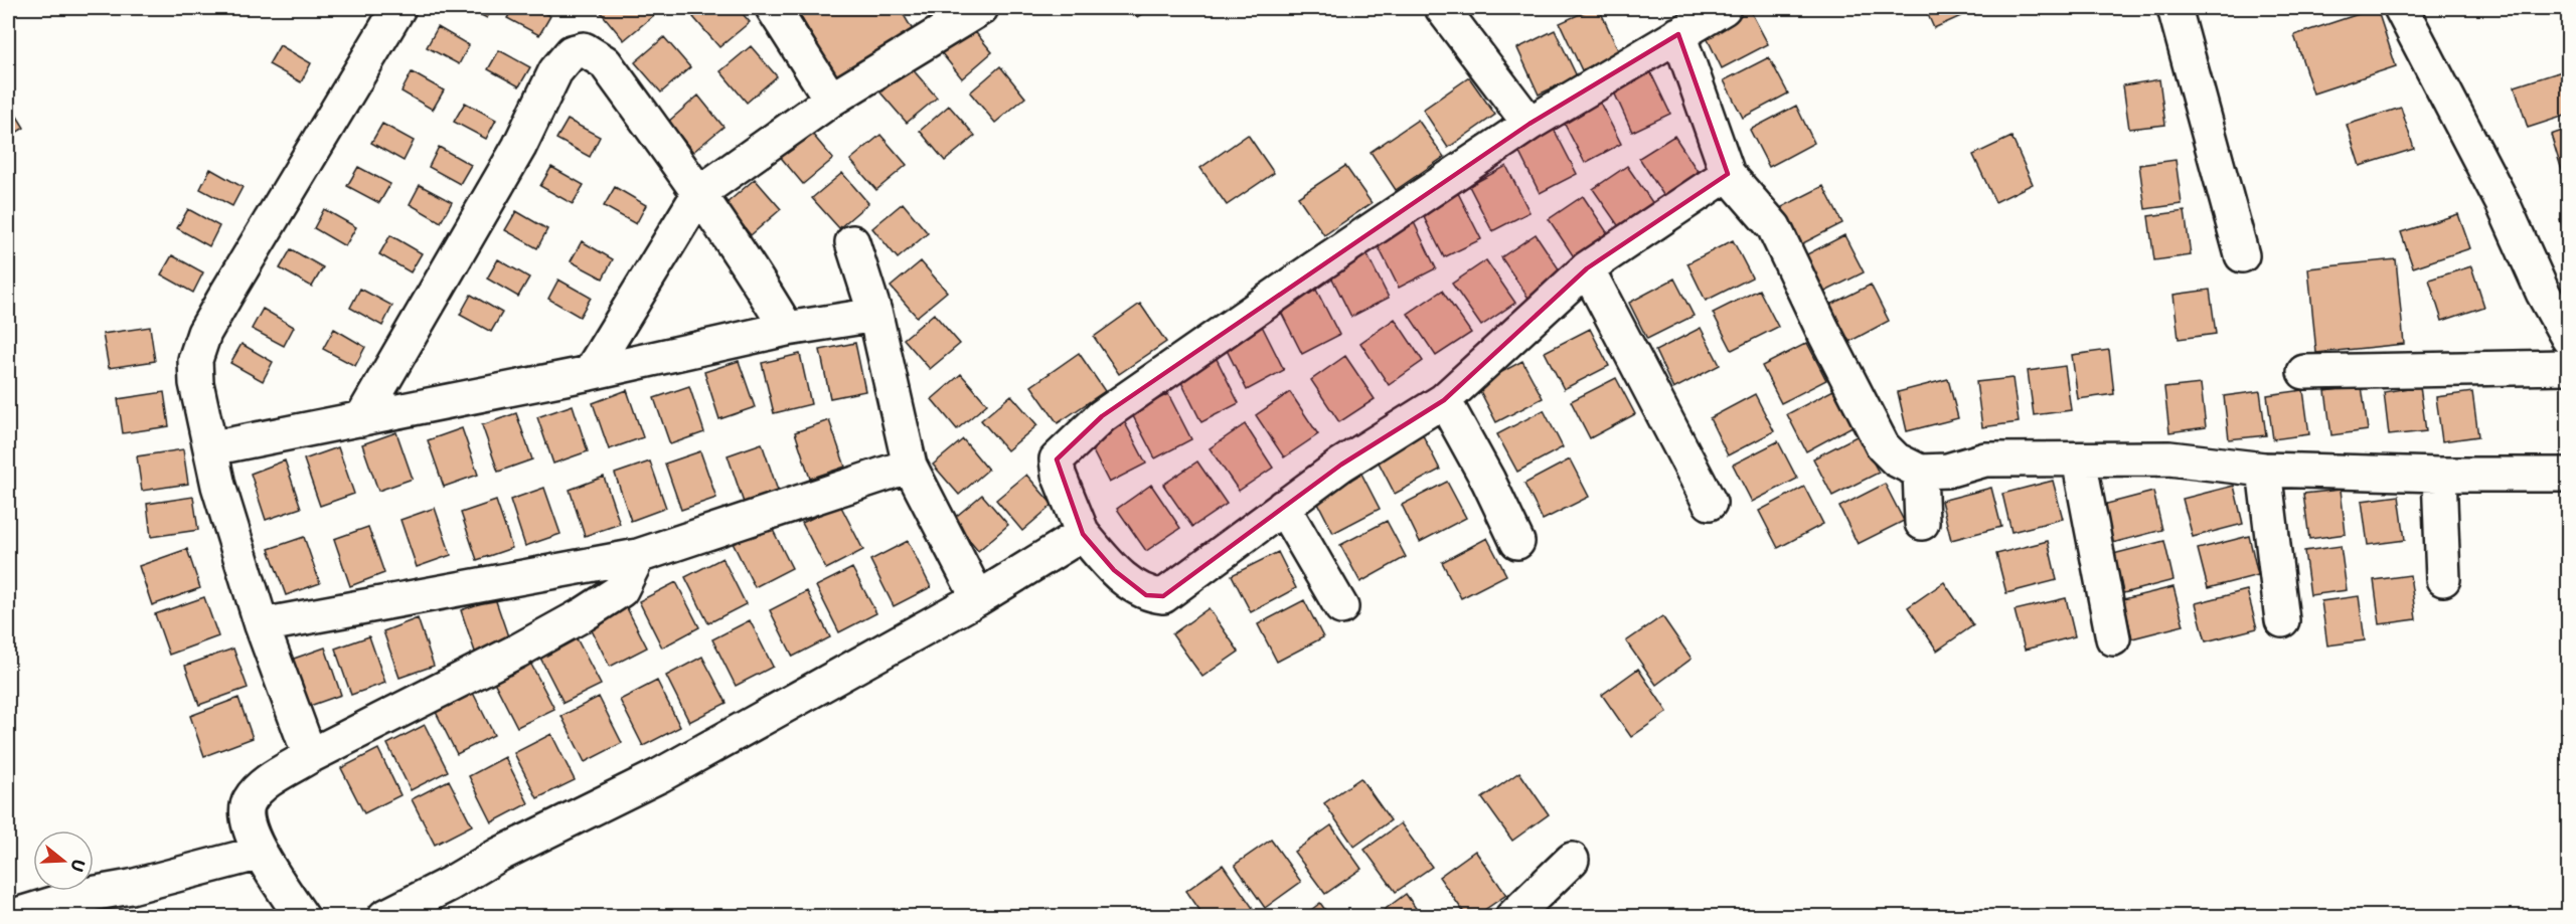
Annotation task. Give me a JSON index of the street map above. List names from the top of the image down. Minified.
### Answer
{"north":"right"}
